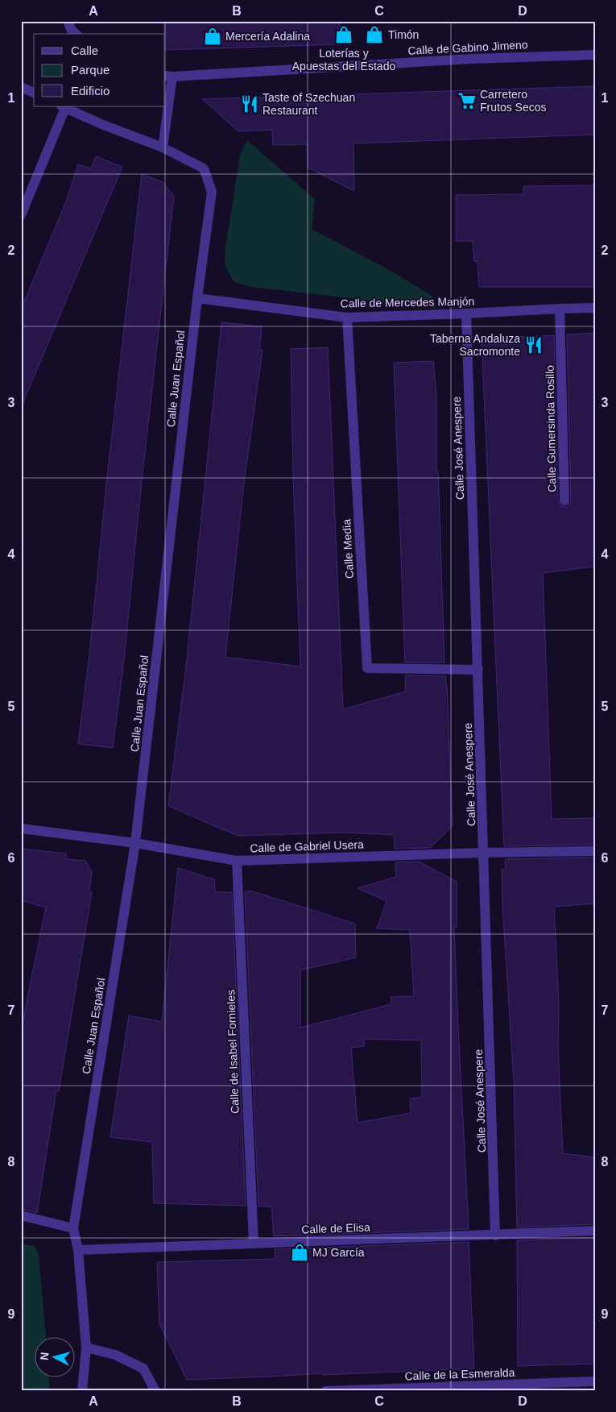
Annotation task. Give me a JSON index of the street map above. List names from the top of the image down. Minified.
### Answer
{"streets":{"street":["Calle de Gabino Jimeno","Calle de Mercedes Manjón","Calle Juan Español","Calle Gumersinda Rosillo","Calle José Anespere","Calle Media","Calle de Gabriel Usera","Calle de Isabel Fornieles","Calle de Elisa","Calle de la Esmeralda"]},"crossings":[["Calle de Gabino Jimeno","Calle Juan Español"],["Calle de Mercedes Manjón","Calle Juan Español"],["Calle de Mercedes Manjón","Calle Gumersinda Rosillo"],["Calle de Mercedes Manjón","Calle José Anespere"],["Calle de Mercedes Manjón","Calle Media"],["Calle Juan Español","Calle de Gabriel Usera"],["Calle Juan Español","Calle de Elisa"],["Calle José Anespere","Calle Media"],["Calle José Anespere","Calle de Gabriel Usera"],["Calle José Anespere","Calle de Elisa"],["Calle de Gabriel Usera","Calle de Isabel Fornieles"],["Calle de Isabel Fornieles","Calle de Elisa"]],"places":{"shop":["Loterías y Apuestas del Estado","Timón","Mercería Adalina","MJ García"],"supermarket":["Carretero Frutos Secos"],"restaurant":["Taste of Szechuan Restaurant","Taberna Andaluza Sacromonte"]},"legend":["Calle","Parque","Edificio"],"north":"left","grid":{"columns":["A","B","C","D"],"rows":["1","2","3","4","5","6","7","8","9"]}}
